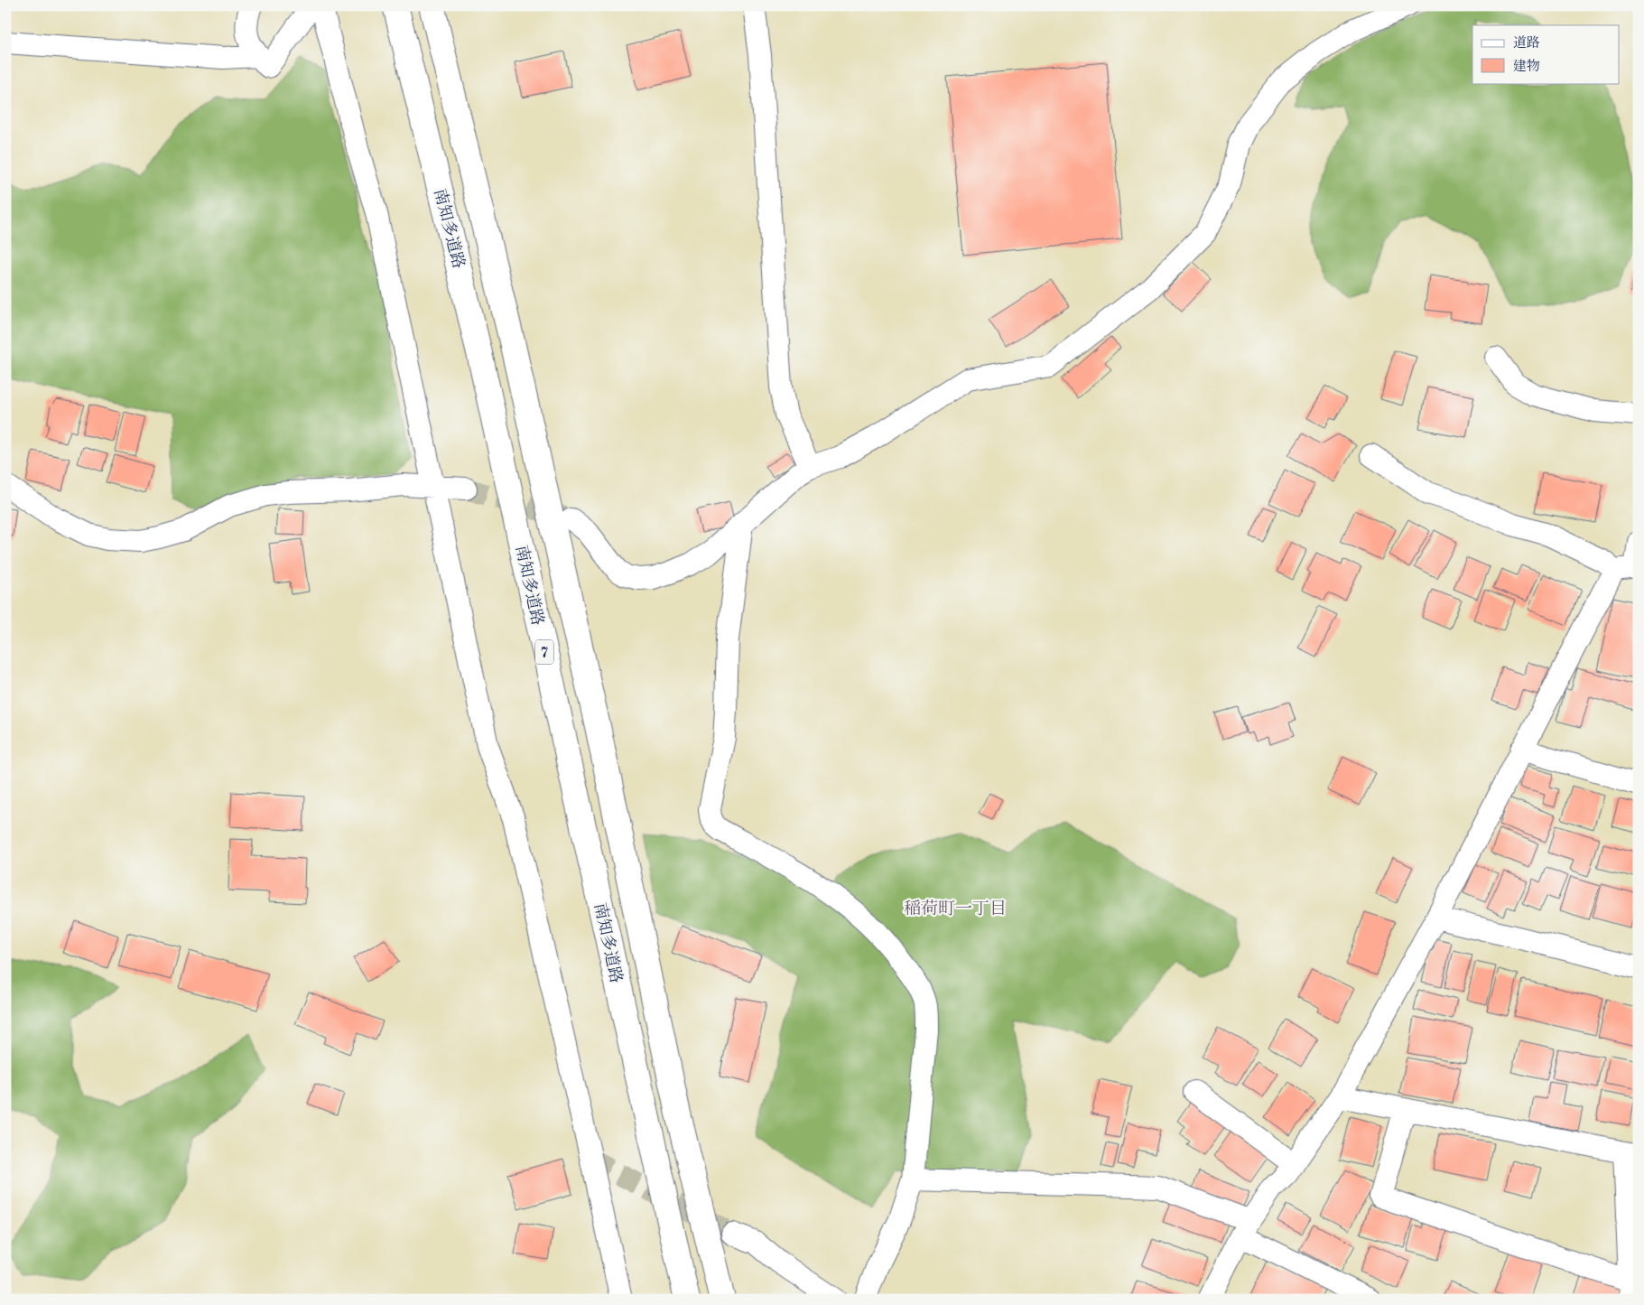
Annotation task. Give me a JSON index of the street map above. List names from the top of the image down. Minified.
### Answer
{"streets":{"highway":["南知多道路","7"]},"districts":["稲荷町一丁目"],"legend":["道路","建物"]}
